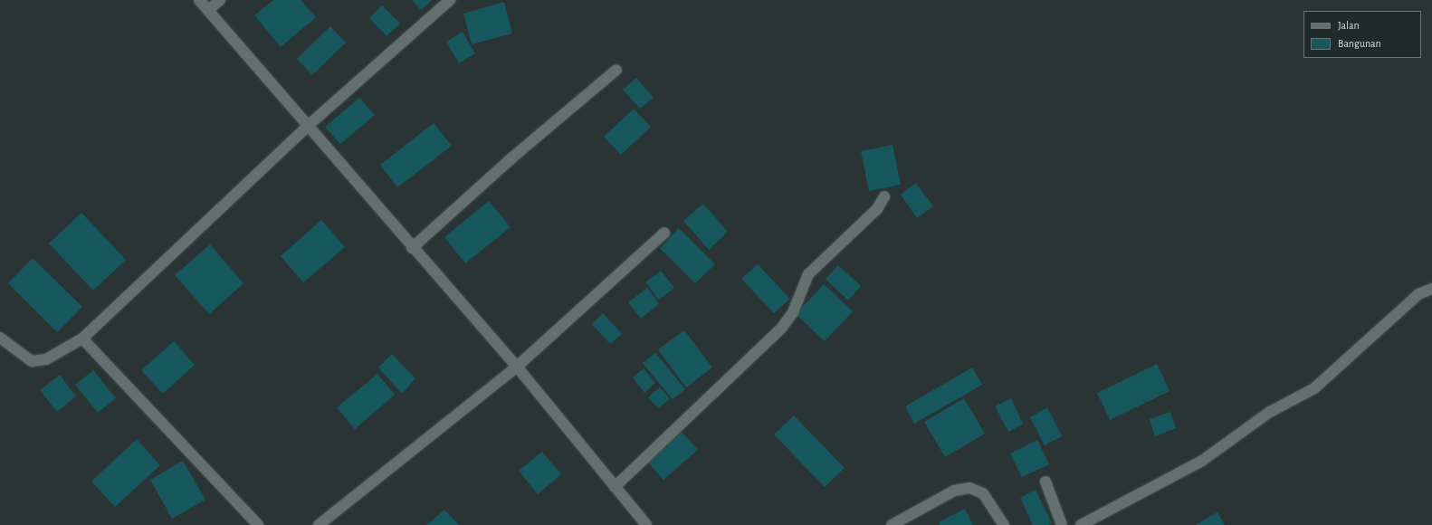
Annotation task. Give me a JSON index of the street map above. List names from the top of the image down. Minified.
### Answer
{"legend":["Jalan","Bangunan"]}
